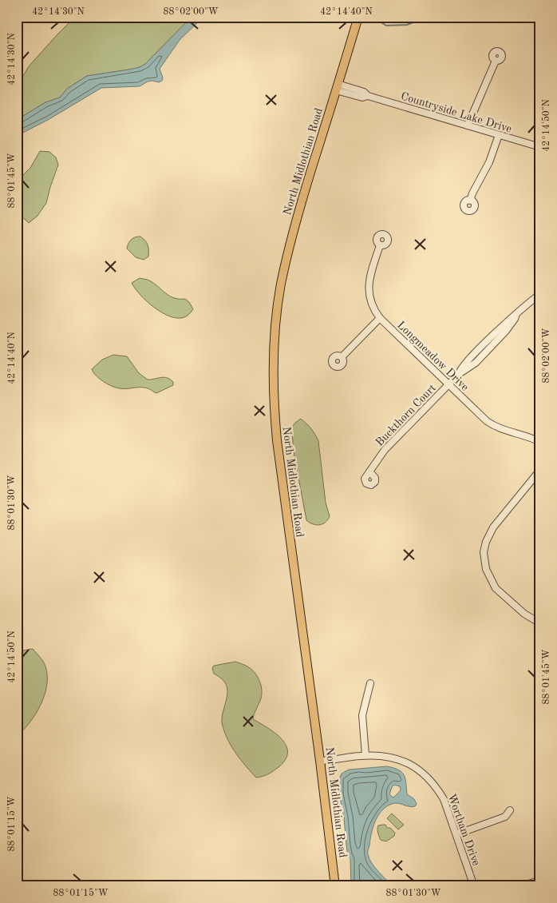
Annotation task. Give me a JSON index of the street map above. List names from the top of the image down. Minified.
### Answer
{"streets":{"main road":["North Midlothian Road"],"street":["Countryside Lake Drive","Longmeadow Drive","Buckthorn Court","Wortham Drive"]},"crossings":[["Countryside Lake Drive","North Midlothian Road"],["North Midlothian Road","Wortham Drive"],["Longmeadow Drive","Buckthorn Court"]],"coordinates":["42°14'30\"N","88°02'00\"W","42°14'40\"N","42°14'50\"N","88°01'45\"W","88°01'30\"W","88°01'15\"W"]}
